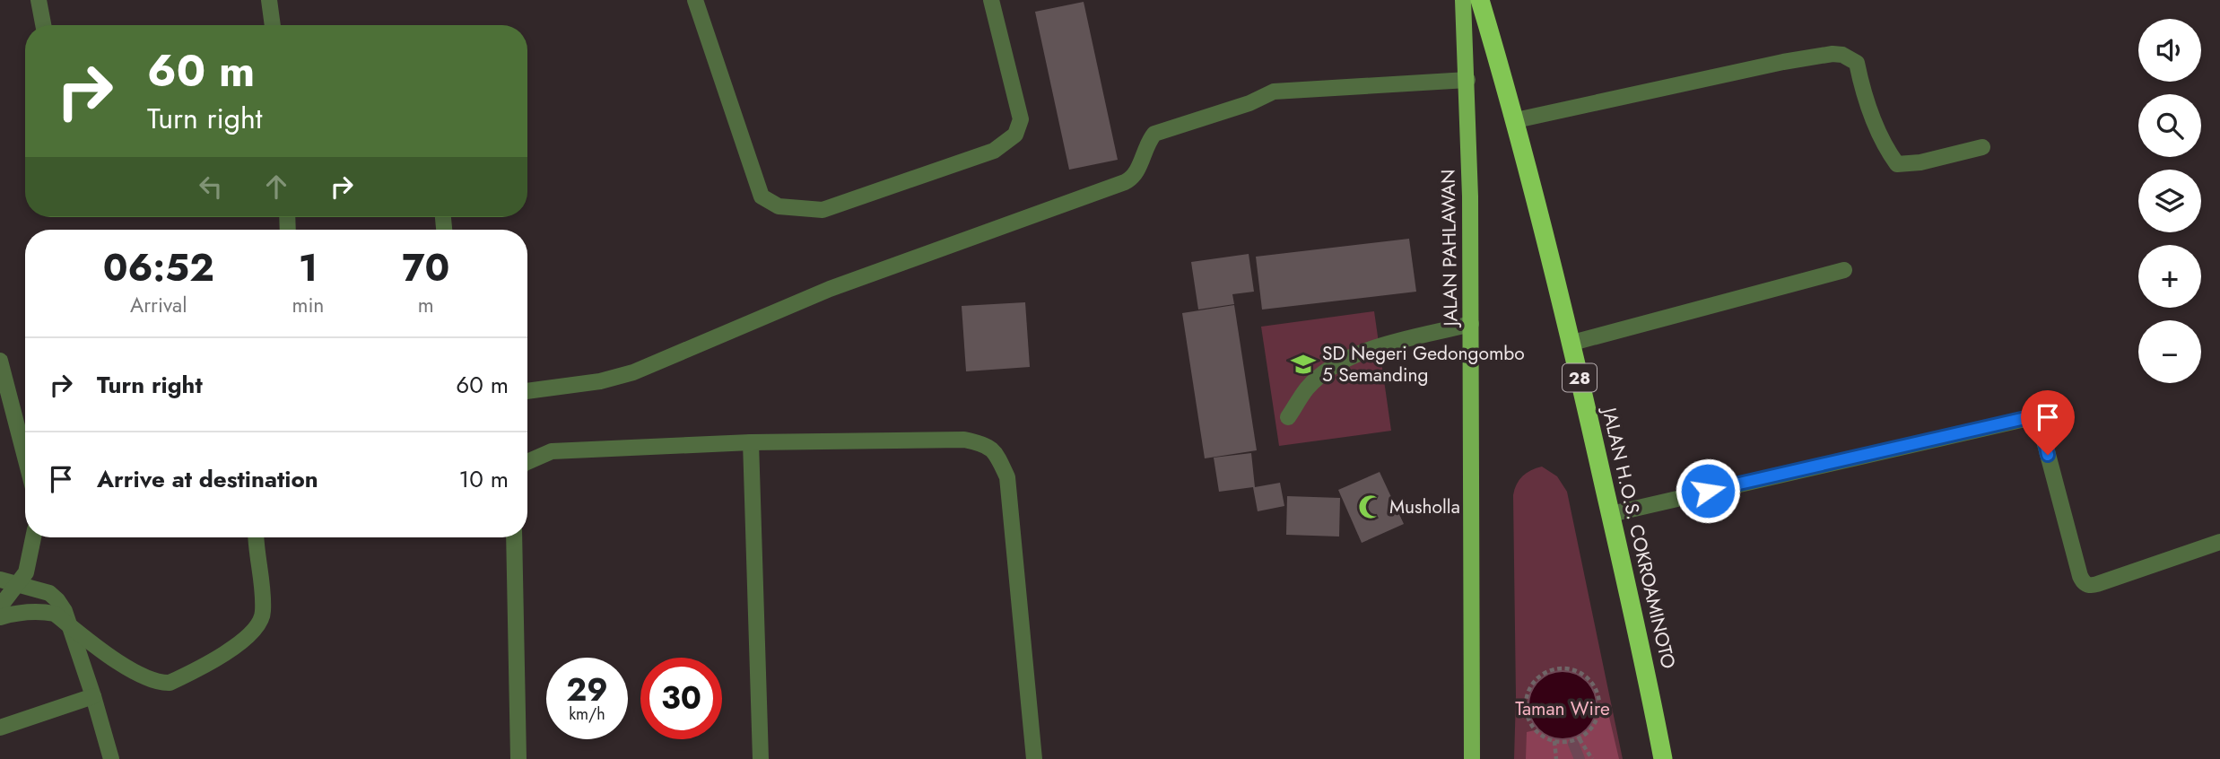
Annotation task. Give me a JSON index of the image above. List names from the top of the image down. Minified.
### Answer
{"streets":{"highway":["28","JALAN H.O.S. COKROAMINOTO"],"main road":["JALAN PAHLAWAN"]},"parks":["Taman Wire"],"places":{"school or university":["SD Negeri Gedongombo 5 Semanding"],"mosque":["Musholla"]},"page":{"map_buttons":["+","−"],"turn":["60 m","Turn right"],"eta":["06:52","Arrival","1","min","70","m"],"list":[{"name":"Turn right","value":"60 m"},{"name":"Arrive at destination","value":"10 m"}],"speed":"29 km/h","limit":"30"}}
